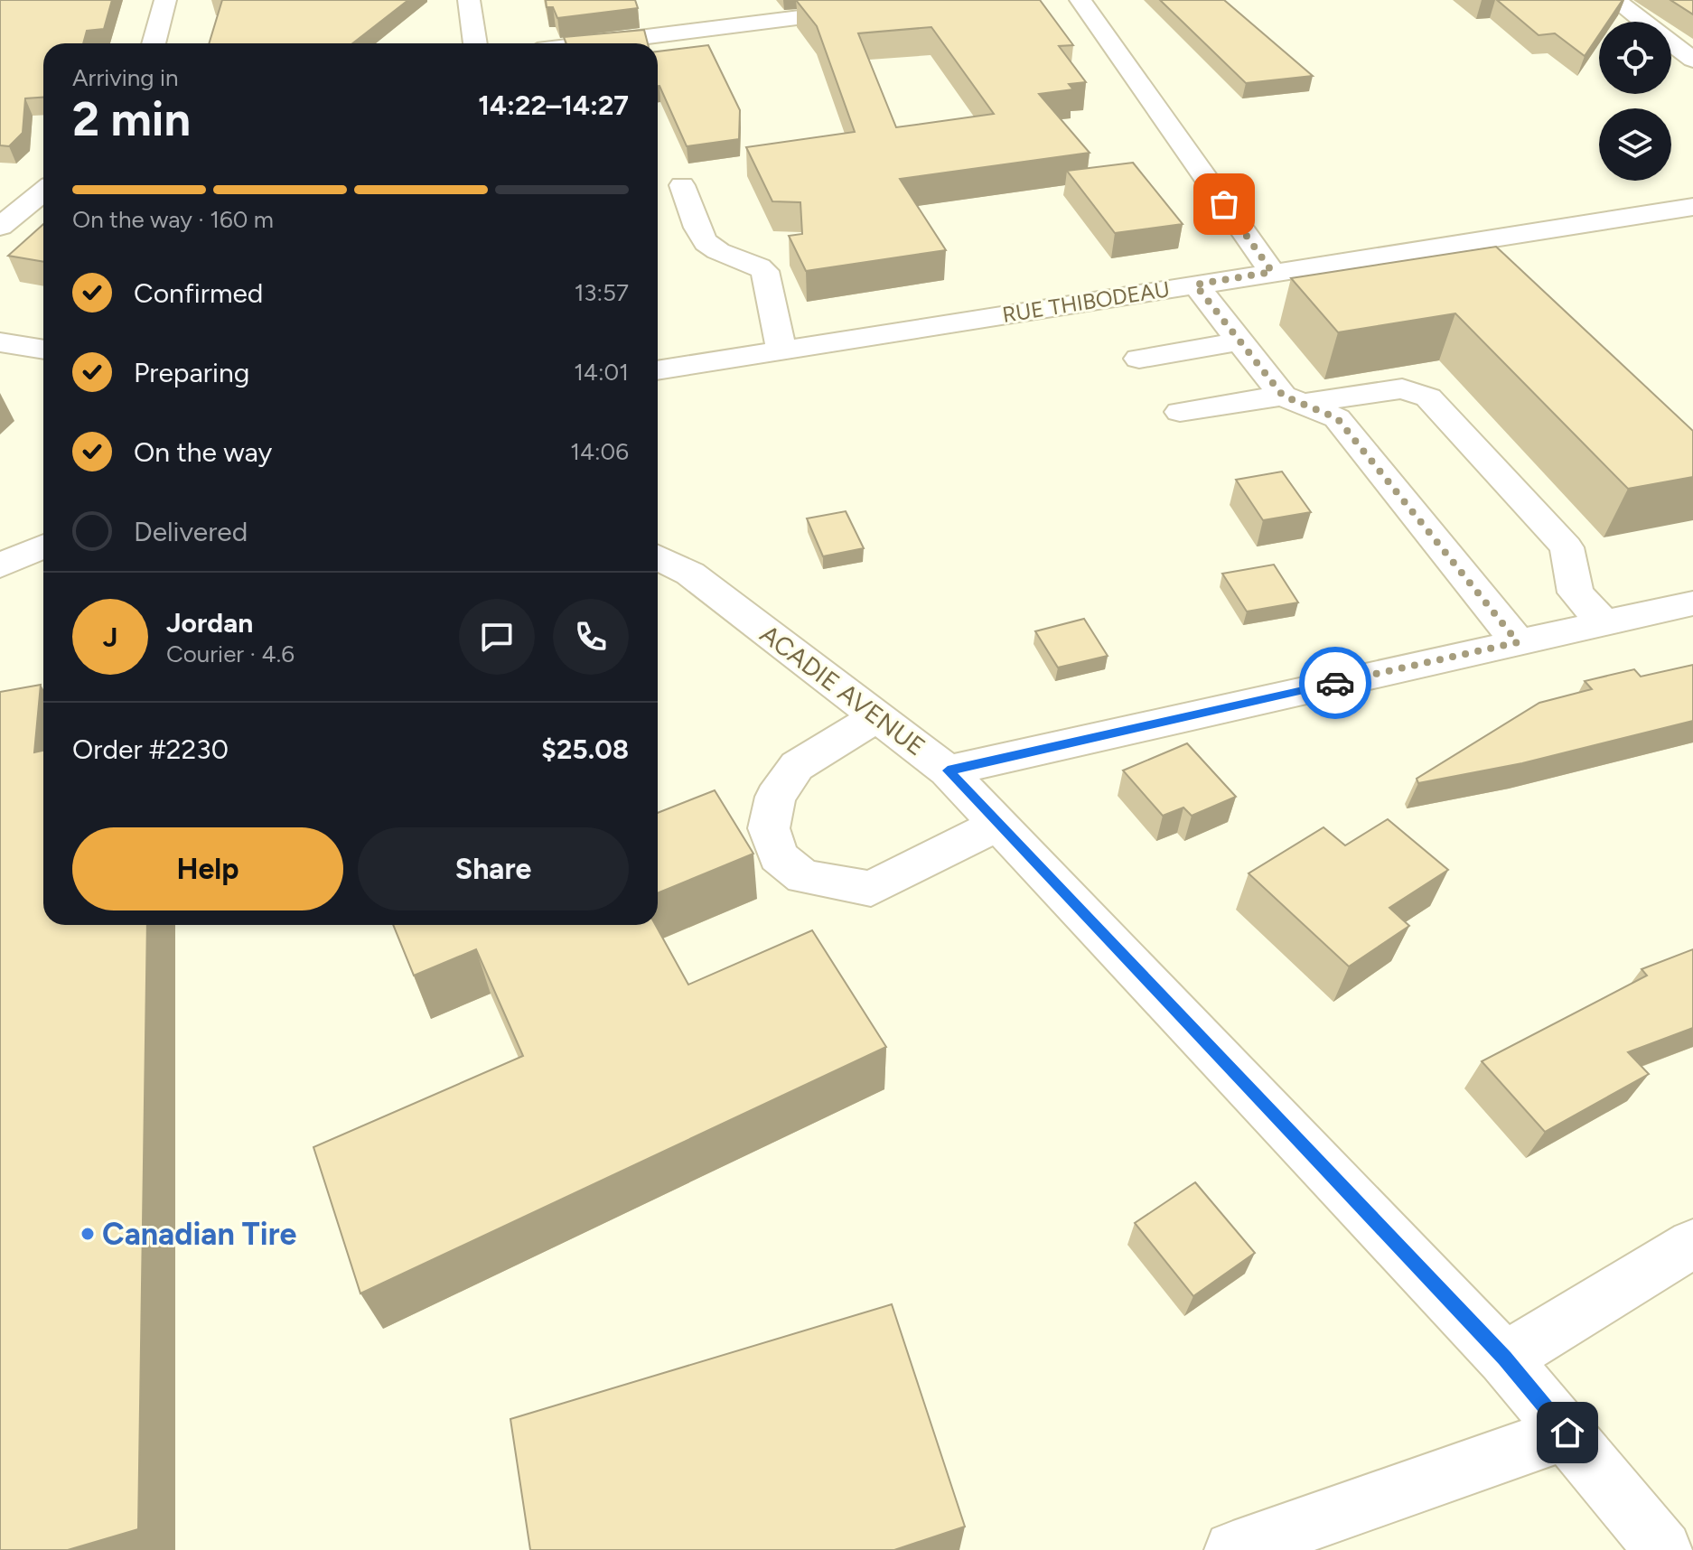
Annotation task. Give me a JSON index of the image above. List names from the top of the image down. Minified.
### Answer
{"streets":{"street":["RUE THIBODEAU","ACADIE AVENUE"]},"places":["Canadian Tire"],"page":{"heading":["2 min","Arriving in","14:22–14:27"],"panel":["Jordan","Courier · 4.6","Order #2230","$25.08"],"bar":"On the way · 160 m","list":[["Confirmed","13:57"],["Preparing","14:01"],["On the way","14:06"],"Delivered"],"round":"J","buttons":["Help","Share"]}}
